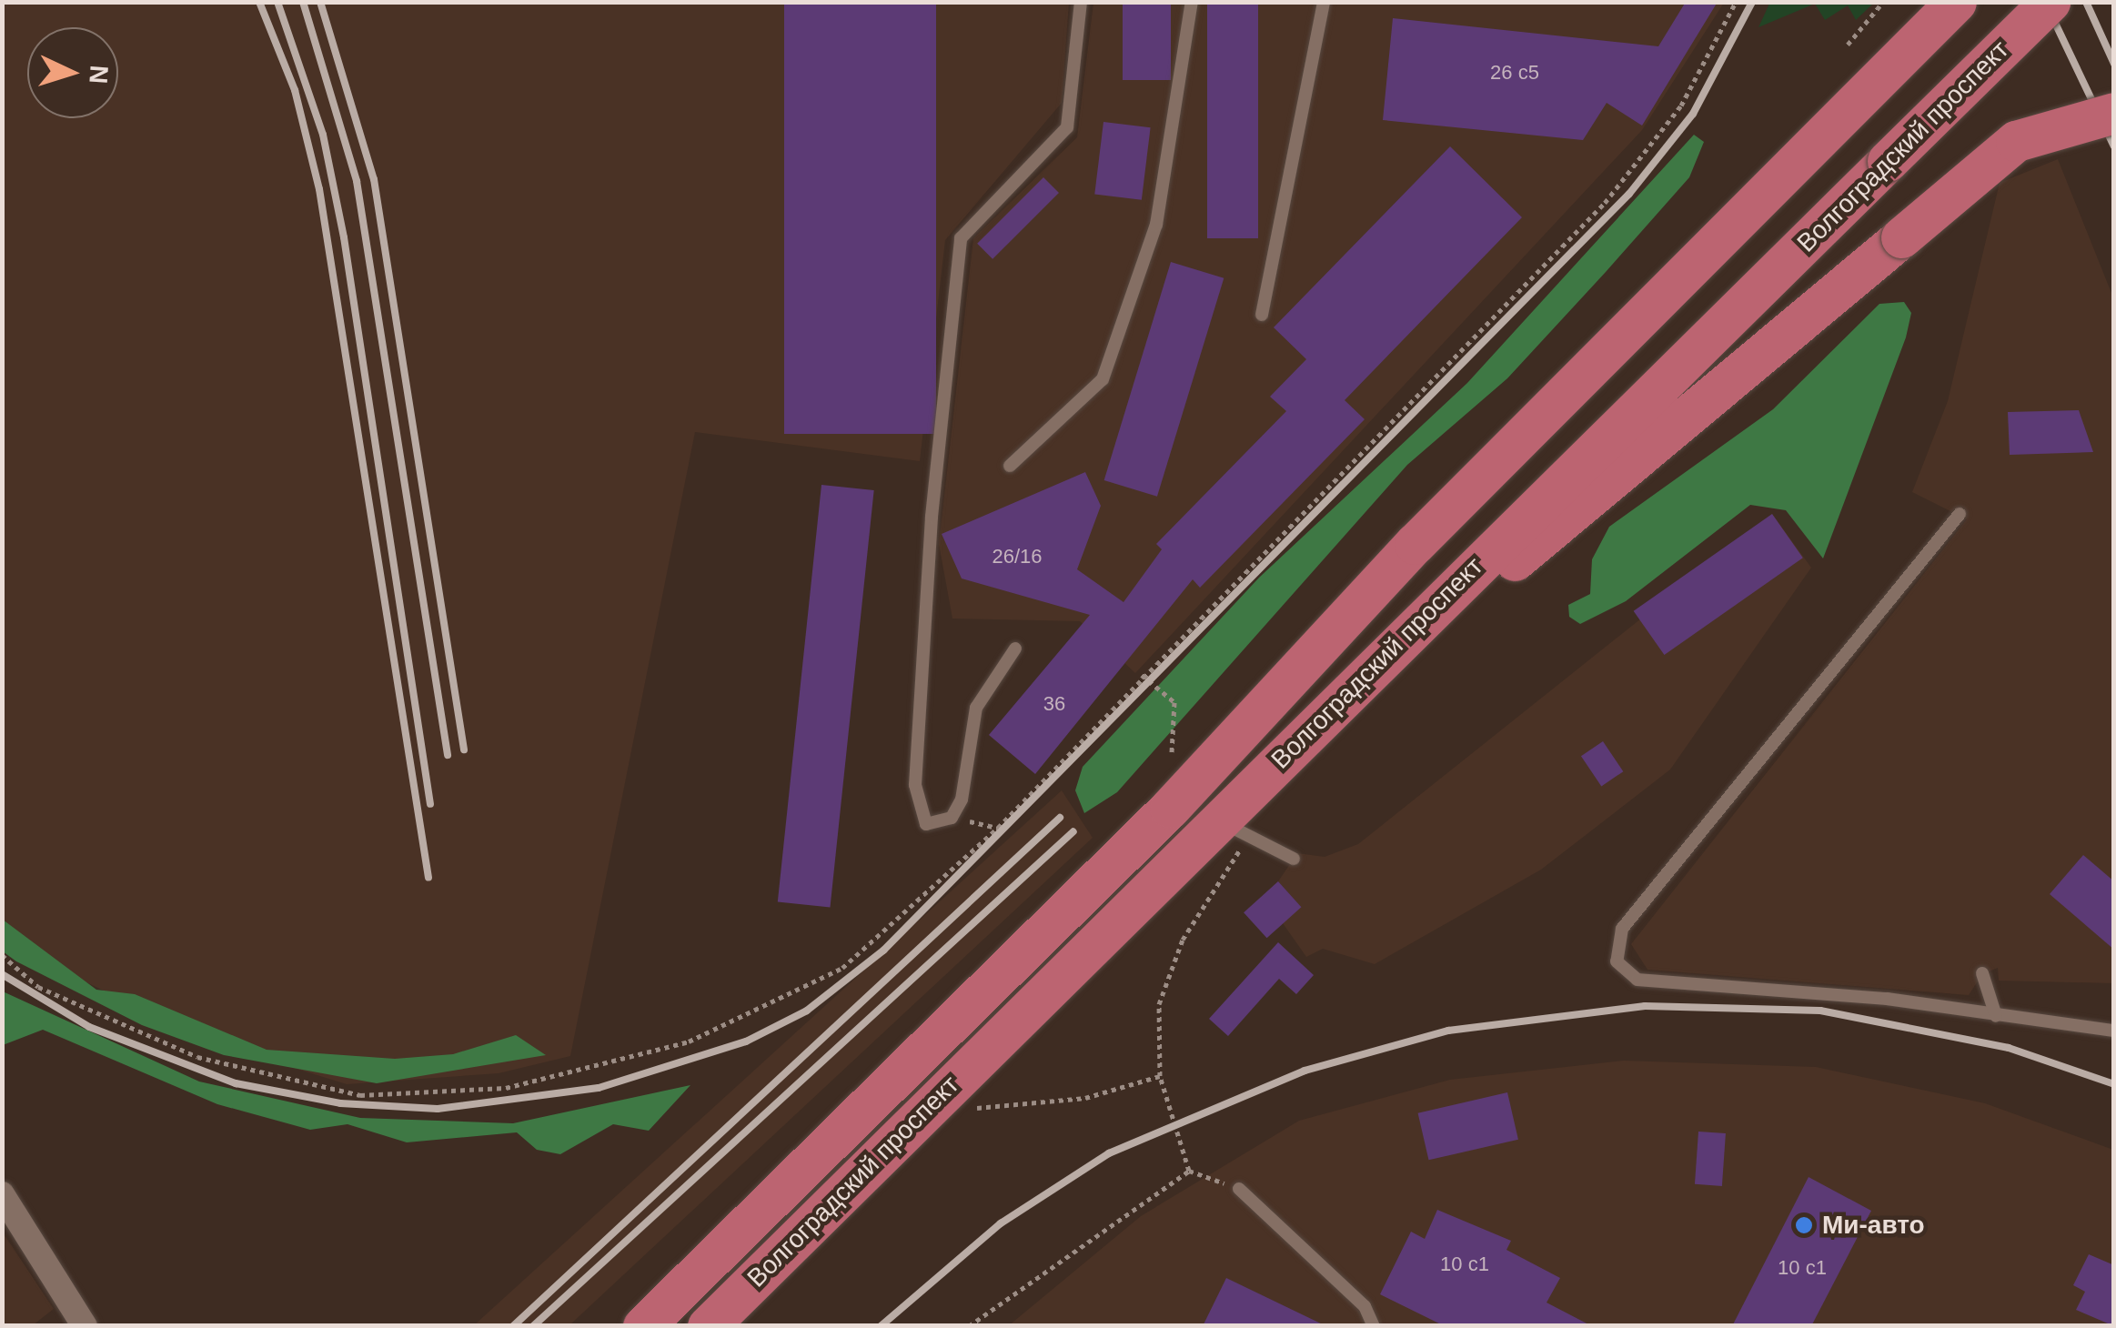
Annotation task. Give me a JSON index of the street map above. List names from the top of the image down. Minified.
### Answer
{"streets":{"main road":["Волгоградский проспект"]},"places":["Ми-авто"],"house_numbers":["26 с5","26/16","36","10 с1","10 с1"],"north":"right"}
